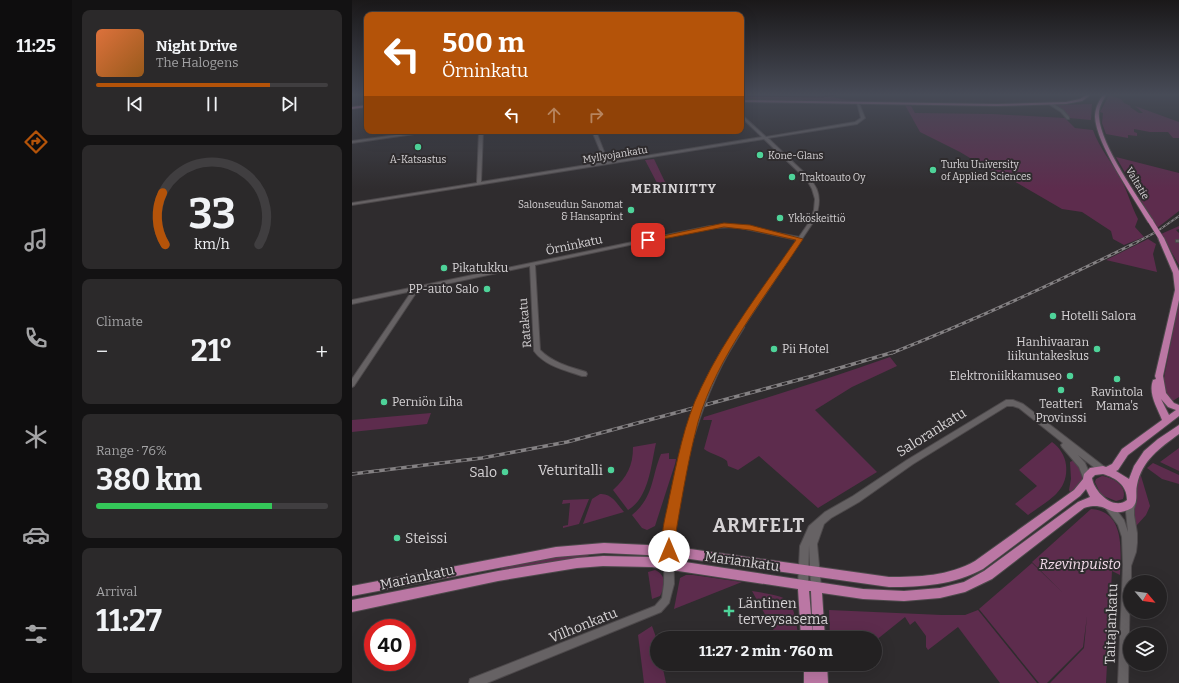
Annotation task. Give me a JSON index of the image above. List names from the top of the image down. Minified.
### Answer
{"streets":{"main road":["Valtatie","Mariankatu"],"street":["Myllyojankatu","Örninkatu","Ratakatu","Salorankatu","Taitajankatu","Vilhonkatu"]},"crossings":[["Myllyojankatu","Vilhonkatu"],["Örninkatu","Ratakatu"],["Örninkatu","Vilhonkatu"],["Salorankatu","Mariankatu"],["Salorankatu","Taitajankatu"],["Mariankatu","Taitajankatu"],["Mariankatu","Vilhonkatu"]],"districts":["MERINIITTY","ARMFELT"],"parks":["Rzevinpuisto"],"places":{"other":["A-Katsastus","Kone-Glans","Turku University of Applied Sciences","Traktoauto Oy","Salonseudun Sanomat & Hansaprint","Ykköskeittiö","Pikatukku","PP-auto Salo","Hotelli Salora","Pii Hotel","Hanhivaaran liikuntakeskus","Elektroniikkamuseo","Ravintola Mama's","Teatteri Provinssi","Perniön Liha","Veturitalli","Salo","Steissi"],"health":["Läntinen terveysasema"]},"north":"bottom right","page":{"tabs":"11:25","turn":["500 m","Örninkatu"],"song":["Night Drive","The Halogens"],"tile":["Climate",["Range · 76%","380 km"],["Arrival","11:27"]],"heat":["−","21°","+"],"limit":"40","trip":"11:27 · 2 min · 760 m","gauge":["33","km/h"]}}
